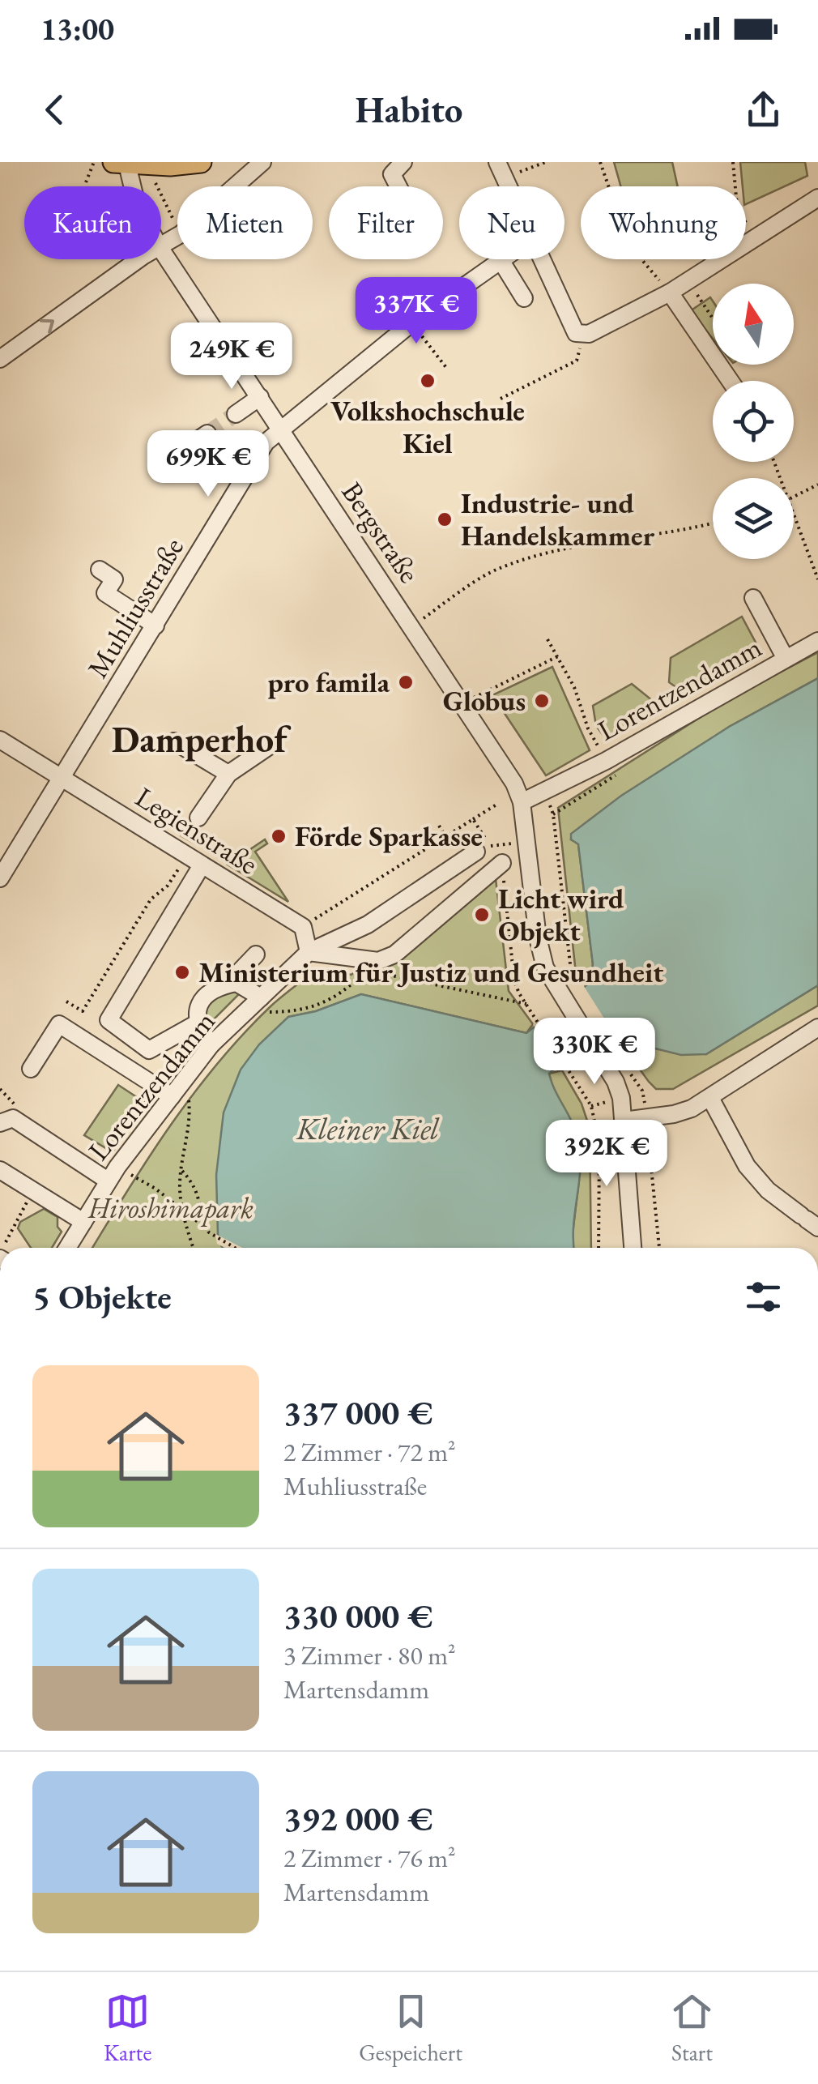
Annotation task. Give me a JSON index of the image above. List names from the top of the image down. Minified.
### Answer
{"streets":{"street":["Bergstraße","Muhliusstraße","Lorentzendamm","Legienstraße"]},"crossings":[["Bergstraße","Muhliusstraße"],["Bergstraße","Lorentzendamm"],["Muhliusstraße","Legienstraße"]],"districts":["Damperhof"],"water":["Kleiner Kiel"],"parks":["Hiroshimapark"],"places":["Volkshochschule Kiel","Industrie- und Handelskammer","pro famila","Globus","Förde Sparkasse","Licht wird Objekt","Ministerium für Justiz und Gesundheit"],"north":"top","page":{"status":"13:00","header":"Habito","chip":["Kaufen","Mieten","Filter","Neu","Wohnung"],"price":["337K €","249K €","699K €","330K €","392K €"],"heading":"5 Objekte","list":[{"name":"337 000 €","note":"2 Zimmer · 72 m² · Muhliusstraße"},{"name":"330 000 €","note":"3 Zimmer · 80 m² · Martensdamm"},{"name":"392 000 €","note":"2 Zimmer · 76 m² · Martensdamm"}],"tabs":["Karte","Gespeichert","Start"]}}
